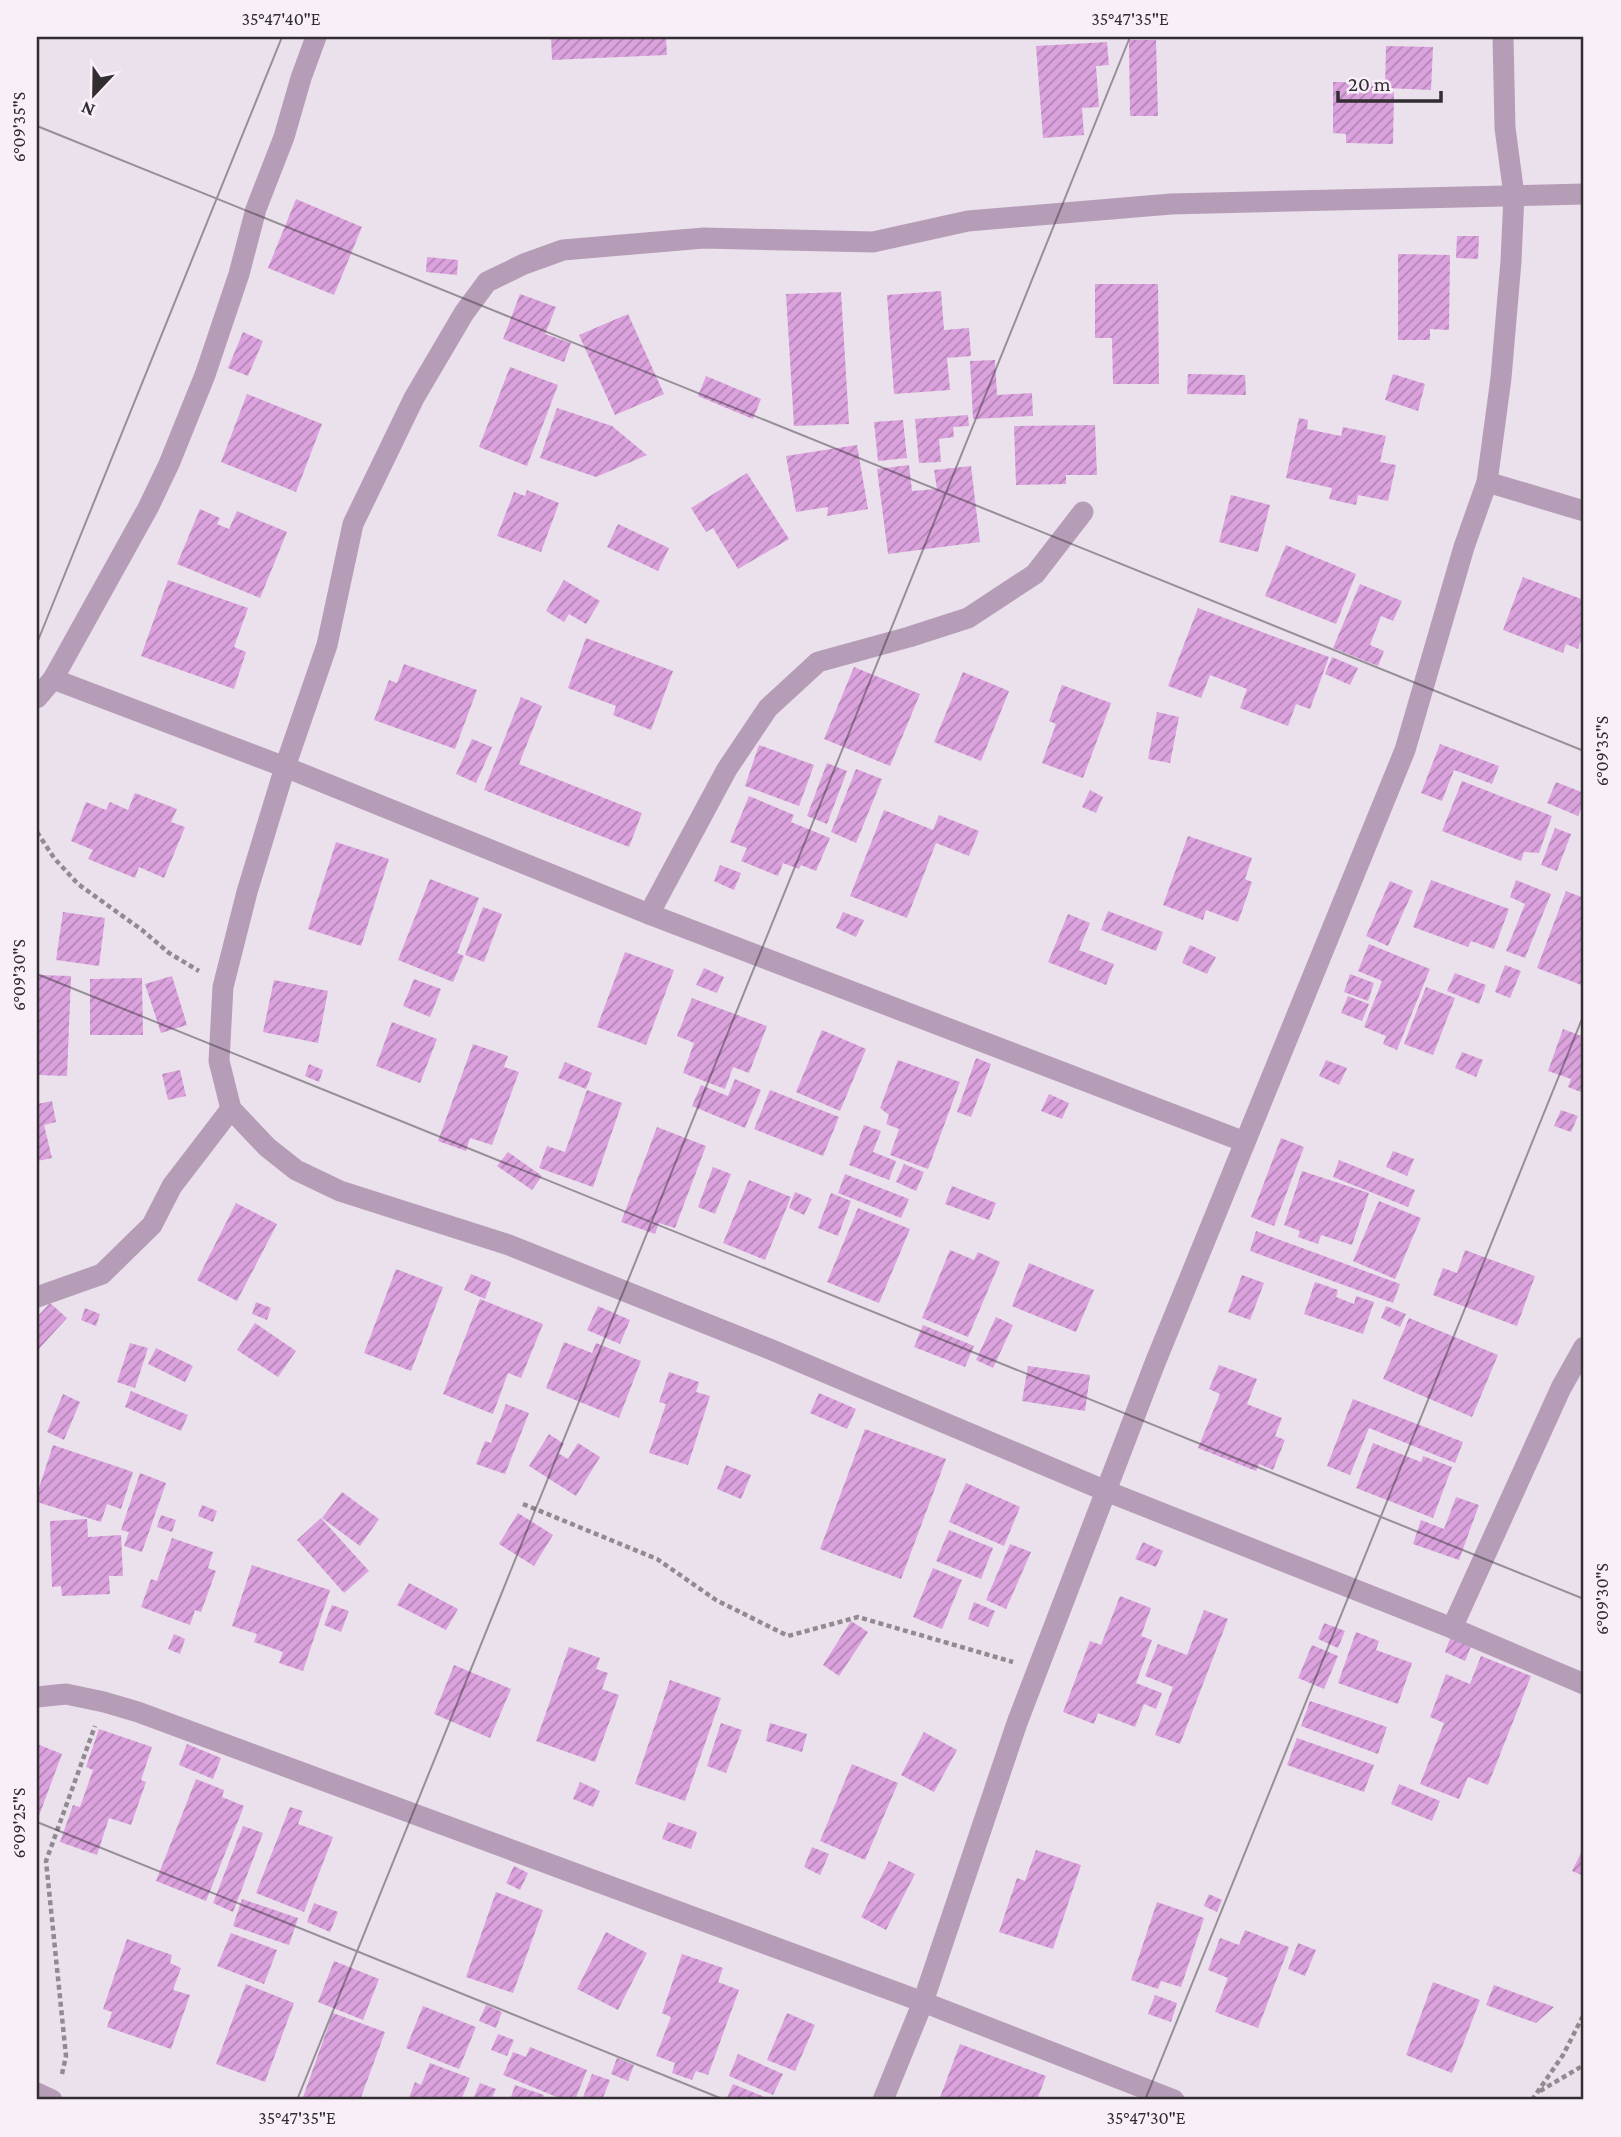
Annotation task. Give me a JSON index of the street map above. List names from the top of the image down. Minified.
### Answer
{"scale_bar":"20 m","north":"bottom","coordinates":["35°47'40\"E","35°47'35\"E","6°09'35\"S","6°09'30\"S","6°09'25\"S","35°47'30\"E"]}
